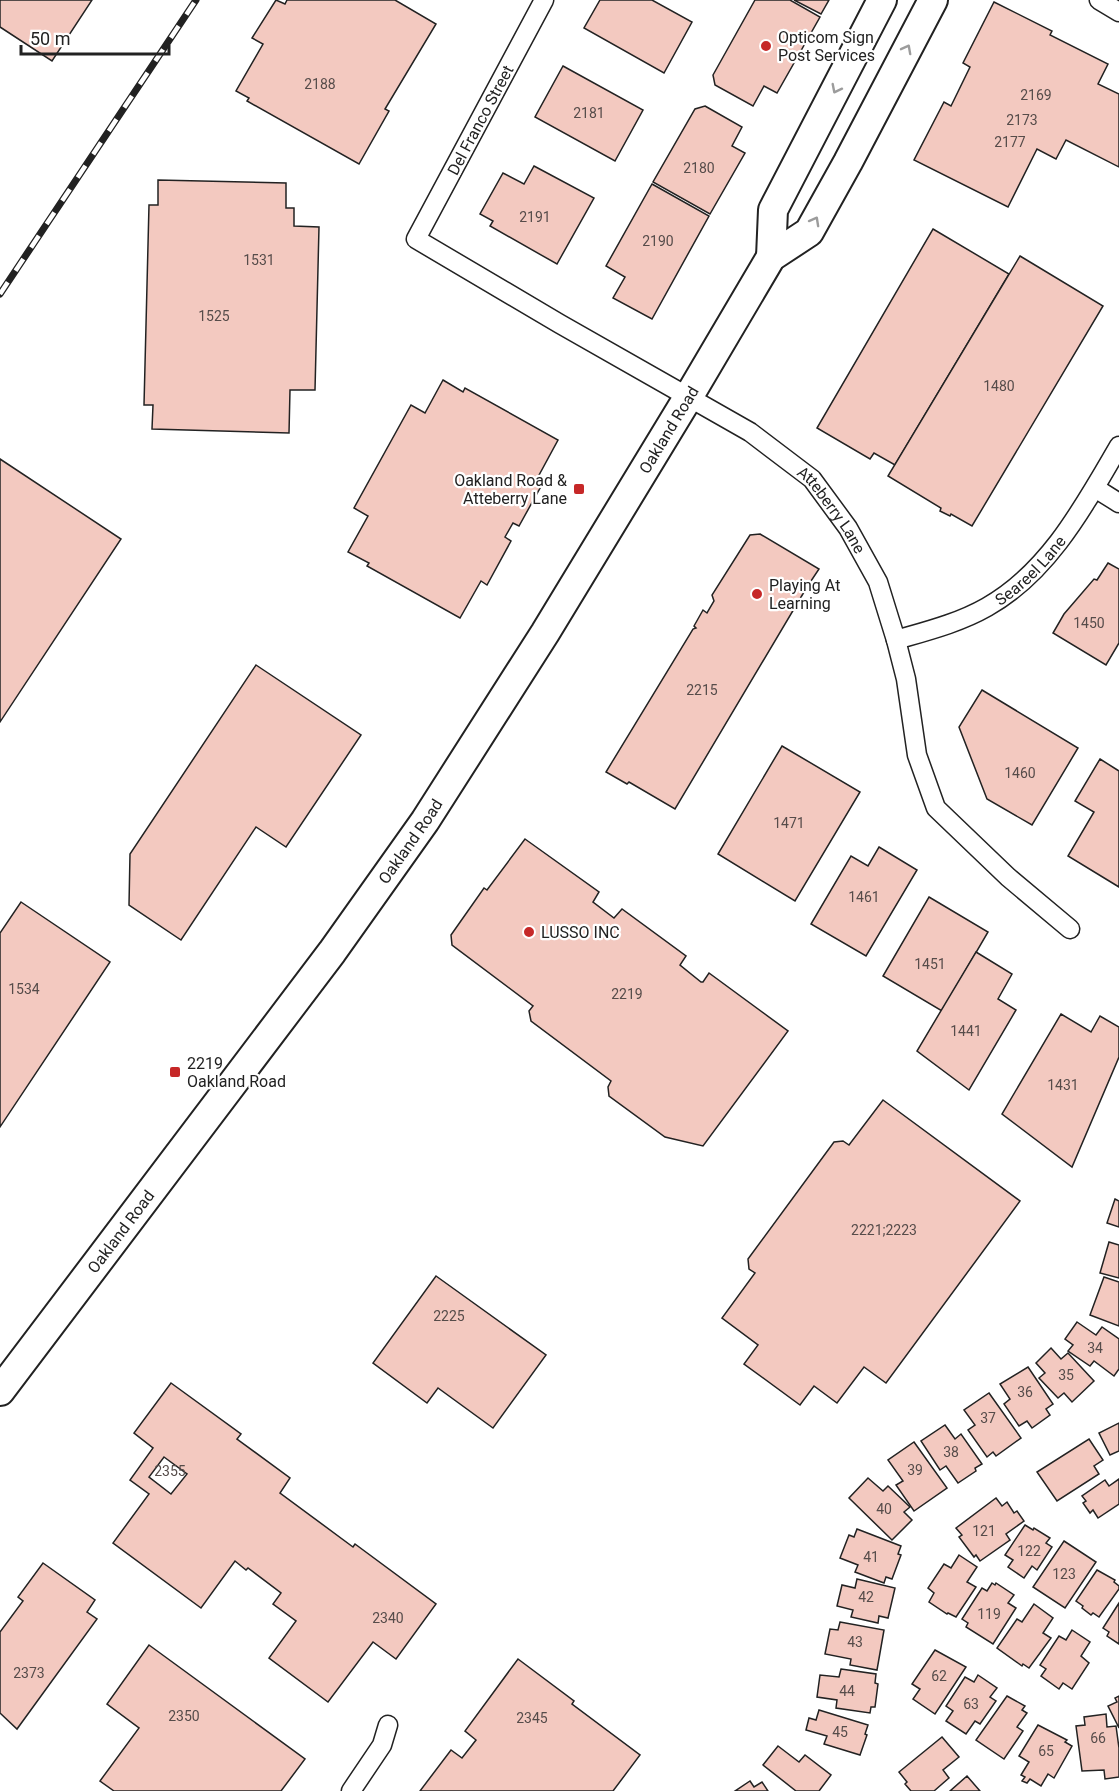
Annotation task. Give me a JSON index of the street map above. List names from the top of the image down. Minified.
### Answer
{"streets":{"main road":["Oakland Road"],"street":["Del Franco Street","Atteberry Lane","Seareel Lane"]},"crossings":[["Del Franco Street","Atteberry Lane"],["Oakland Road","Atteberry Lane"],["Atteberry Lane","Seareel Lane"]],"places":{"other":["Opticom Sign Post Services","Playing At Learning","LUSSO INC"],"transit":["Oakland Road & Atteberry Lane","2219 Oakland Road"]},"house_numbers":["2188","2169","2181","2173","2177","2180","2191","2190","1531","1525","1480","1450","2215","1460","1471","1461","1451","1534","2219","1441","1431","2221;2223","2225","34","35","36","37","38","39","2355","40","121","122","41","123","42","119","2340","43","2373","62","44","63","2350","2345","45","66","65"],"scale_bar":"50 m"}
